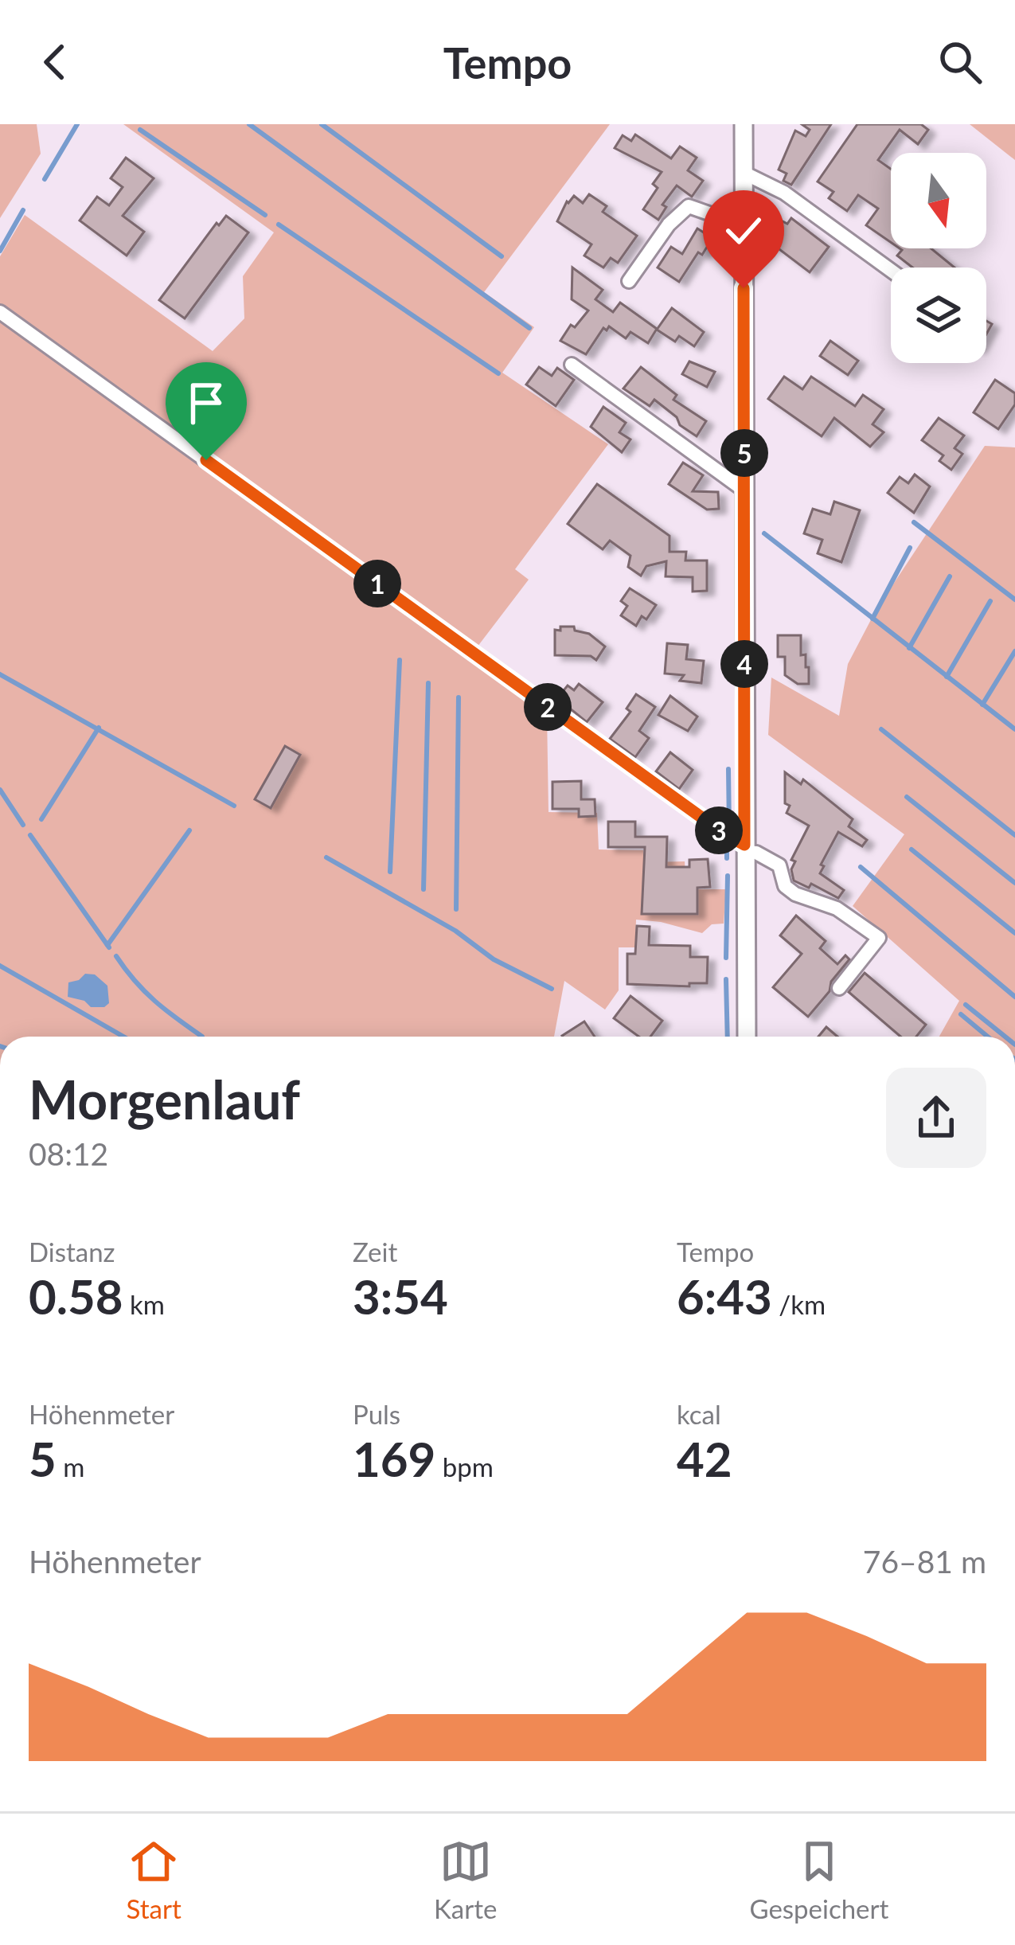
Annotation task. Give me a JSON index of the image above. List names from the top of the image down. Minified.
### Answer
{"north":"bottom","page":{"header":"Tempo","pins":["5","1","4","2","3"],"heading":["Morgenlauf","08:12"],"stats":[["Distanz","0.58 km"],["Zeit","3:54"],["Tempo","6:43 /km"],["Höhenmeter","5 m"],["Puls","169 bpm"],["kcal","42"]],"chart":["Höhenmeter","76–81 m"],"tabs":["Start","Karte","Gespeichert"]}}
